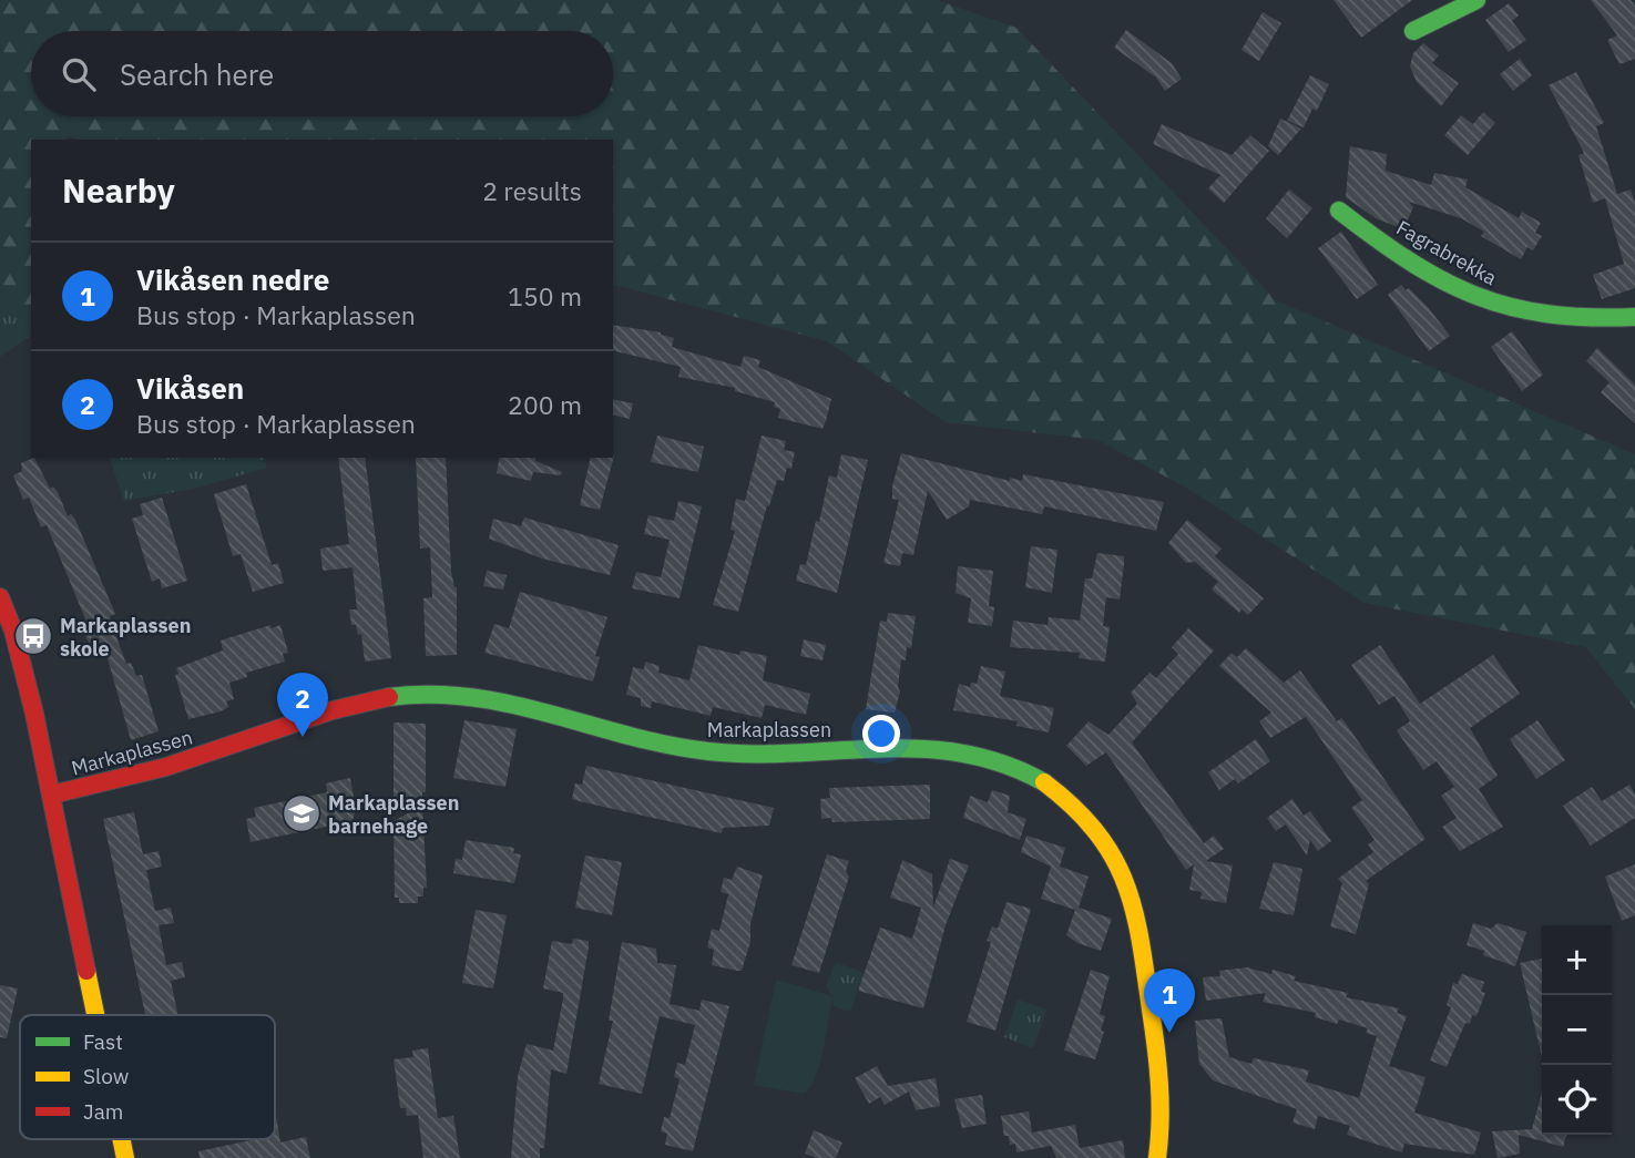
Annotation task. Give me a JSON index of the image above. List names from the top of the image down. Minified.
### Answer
{"streets":{"street":["Fagrabrekka","Markaplassen"]},"places":{"bus stop":["Markaplassen skole"],"school or university":["Markaplassen barnehage"]},"legend":["Fast","Slow","Jam"],"page":{"search":"Search here","heading":["Nearby","2 results"],"list":[{"mark":"1","name":"Vikåsen nedre","note":"Bus stop · Markaplassen","value":"150 m"},{"mark":"2","name":"Vikåsen","note":"Bus stop · Markaplassen","value":"200 m"}],"pins":["2","1"],"map_buttons":["+","−"]}}
